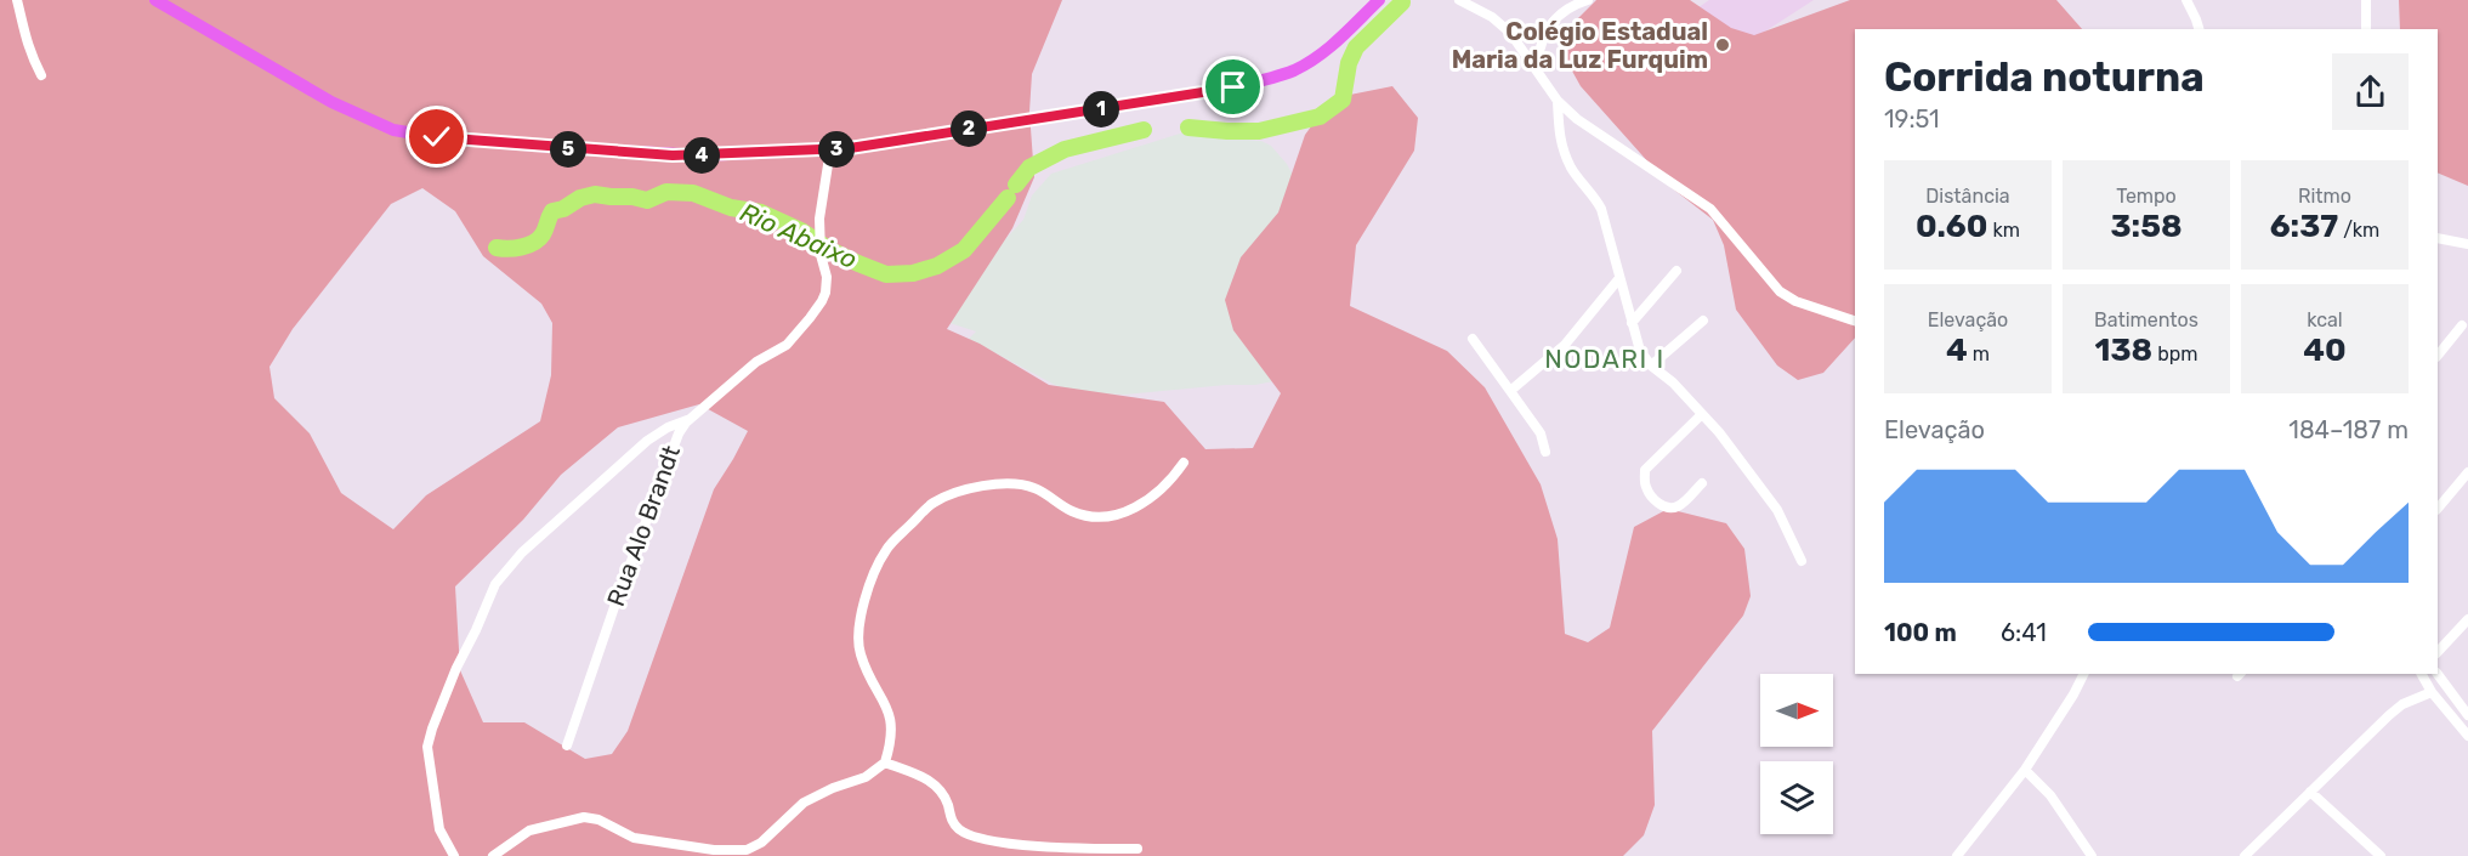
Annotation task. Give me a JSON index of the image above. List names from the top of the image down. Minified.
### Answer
{"streets":{"street":["Rua Alo Brandt"]},"districts":["NODARI I"],"water":["Rio Abaixo"],"places":["Colégio Estadual Maria da Luz Furquim"],"north":"right","page":{"heading":["Corrida noturna","19:51"],"pins":["1","2","3","5","4"],"stats":[["Distância","0.60 km"],["Tempo","3:58"],["Ritmo","6:37 /km"],["Elevação","4 m"],["Batimentos","138 bpm"],["kcal","40"]],"chart":["Elevação","184–187 m"],"list":[{"name":"100 m","note":"6:41"}]}}
